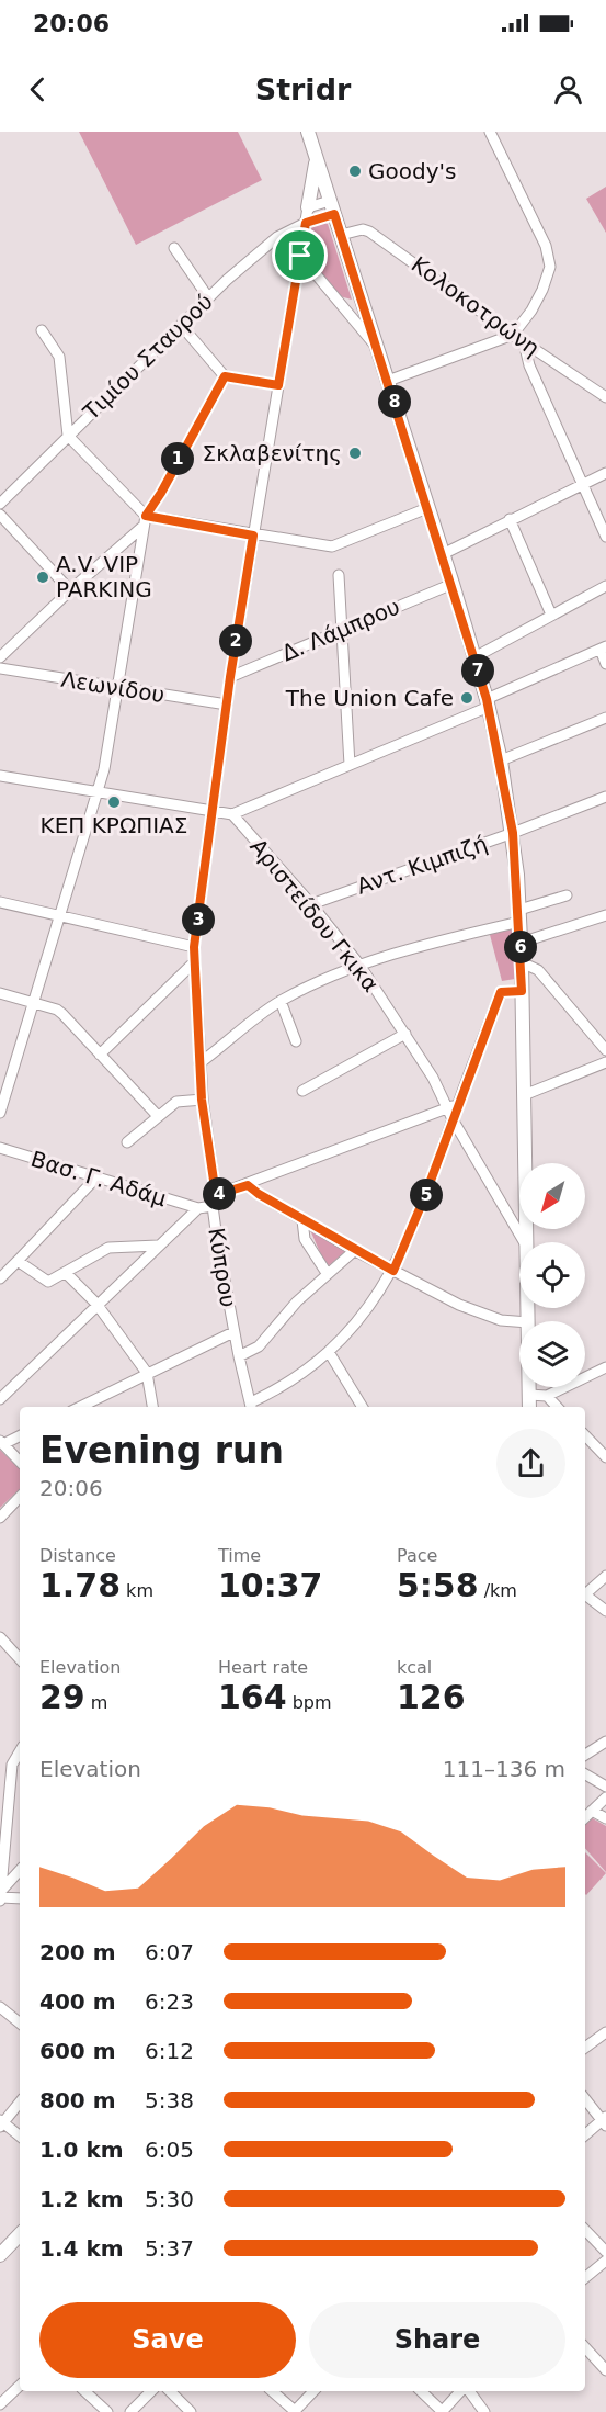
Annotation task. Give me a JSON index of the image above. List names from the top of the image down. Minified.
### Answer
{"streets":{"street":["Κολοκοτρώνη","Τιμίου Σταυρού","Δ. Λάμπρου","Λεωνίδου","Αντ. Κιμπιζή","Αριστείδου Γκικα","Βασ. Γ. Αδάμ","Κύπρου"]},"crossings":[["Τιμίου Σταυρού","Κύπρου"],["Δ. Λάμπρου","Κύπρου"],["Λεωνίδου","Κύπρου"],["Αντ. Κιμπιζή","Αριστείδου Γκικα"]],"places":["Goody's","Σκλαβενίτης","A.V. VIP PARKING","The Union Cafe","ΚΕΠ ΚΡΩΠΙΑΣ"],"north":"bottom left","page":{"status":"20:06","header":"Stridr","pins":["8","1","2","7","3","6","4","5"],"heading":["Evening run","20:06"],"stats":[["Distance","1.78 km"],["Time","10:37"],["Pace","5:58 /km"],["Elevation","29 m"],["Heart rate","164 bpm"],["kcal","126"]],"chart":["Elevation","111–136 m"],"list":[{"name":"200 m","note":"6:07"},{"name":"400 m","note":"6:23"},{"name":"600 m","note":"6:12"},{"name":"800 m","note":"5:38"},{"name":"1.0 km","note":"6:05"},{"name":"1.2 km","note":"5:30"},{"name":"1.4 km","note":"5:37"}],"buttons":["Save","Share"]}}
